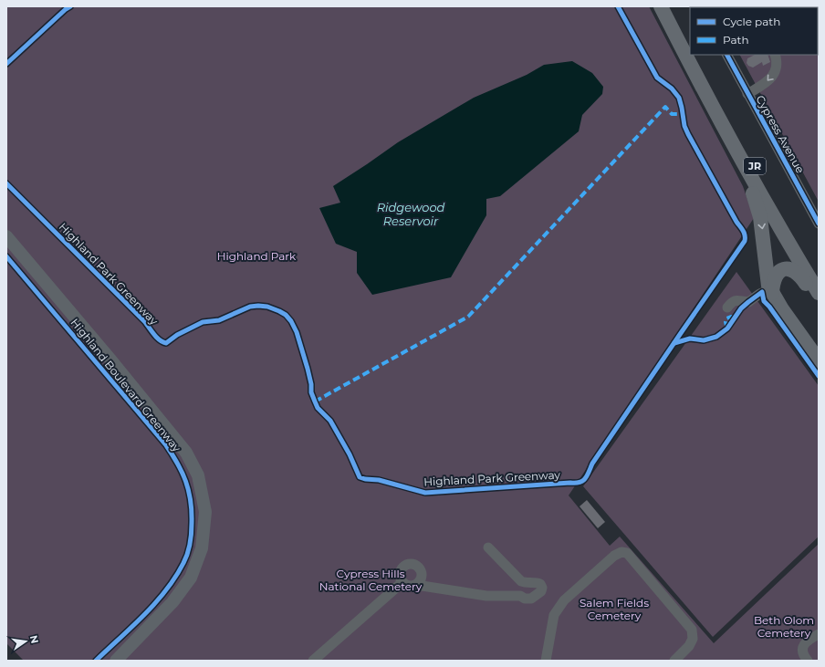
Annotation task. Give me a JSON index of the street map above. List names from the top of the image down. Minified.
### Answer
{"streets":{"highway":["JR"],"street":["Cypress Avenue"],"cycle path":["Highland Park Greenway","Highland Boulevard Greenway"]},"water":["Ridgewood Reservoir"],"parks":["Highland Park","Cypress Hills National Cemetery","Salem Fields Cemetery","Beth Olom Cemetery"],"legend":["Cycle path","Path"],"north":"right"}
